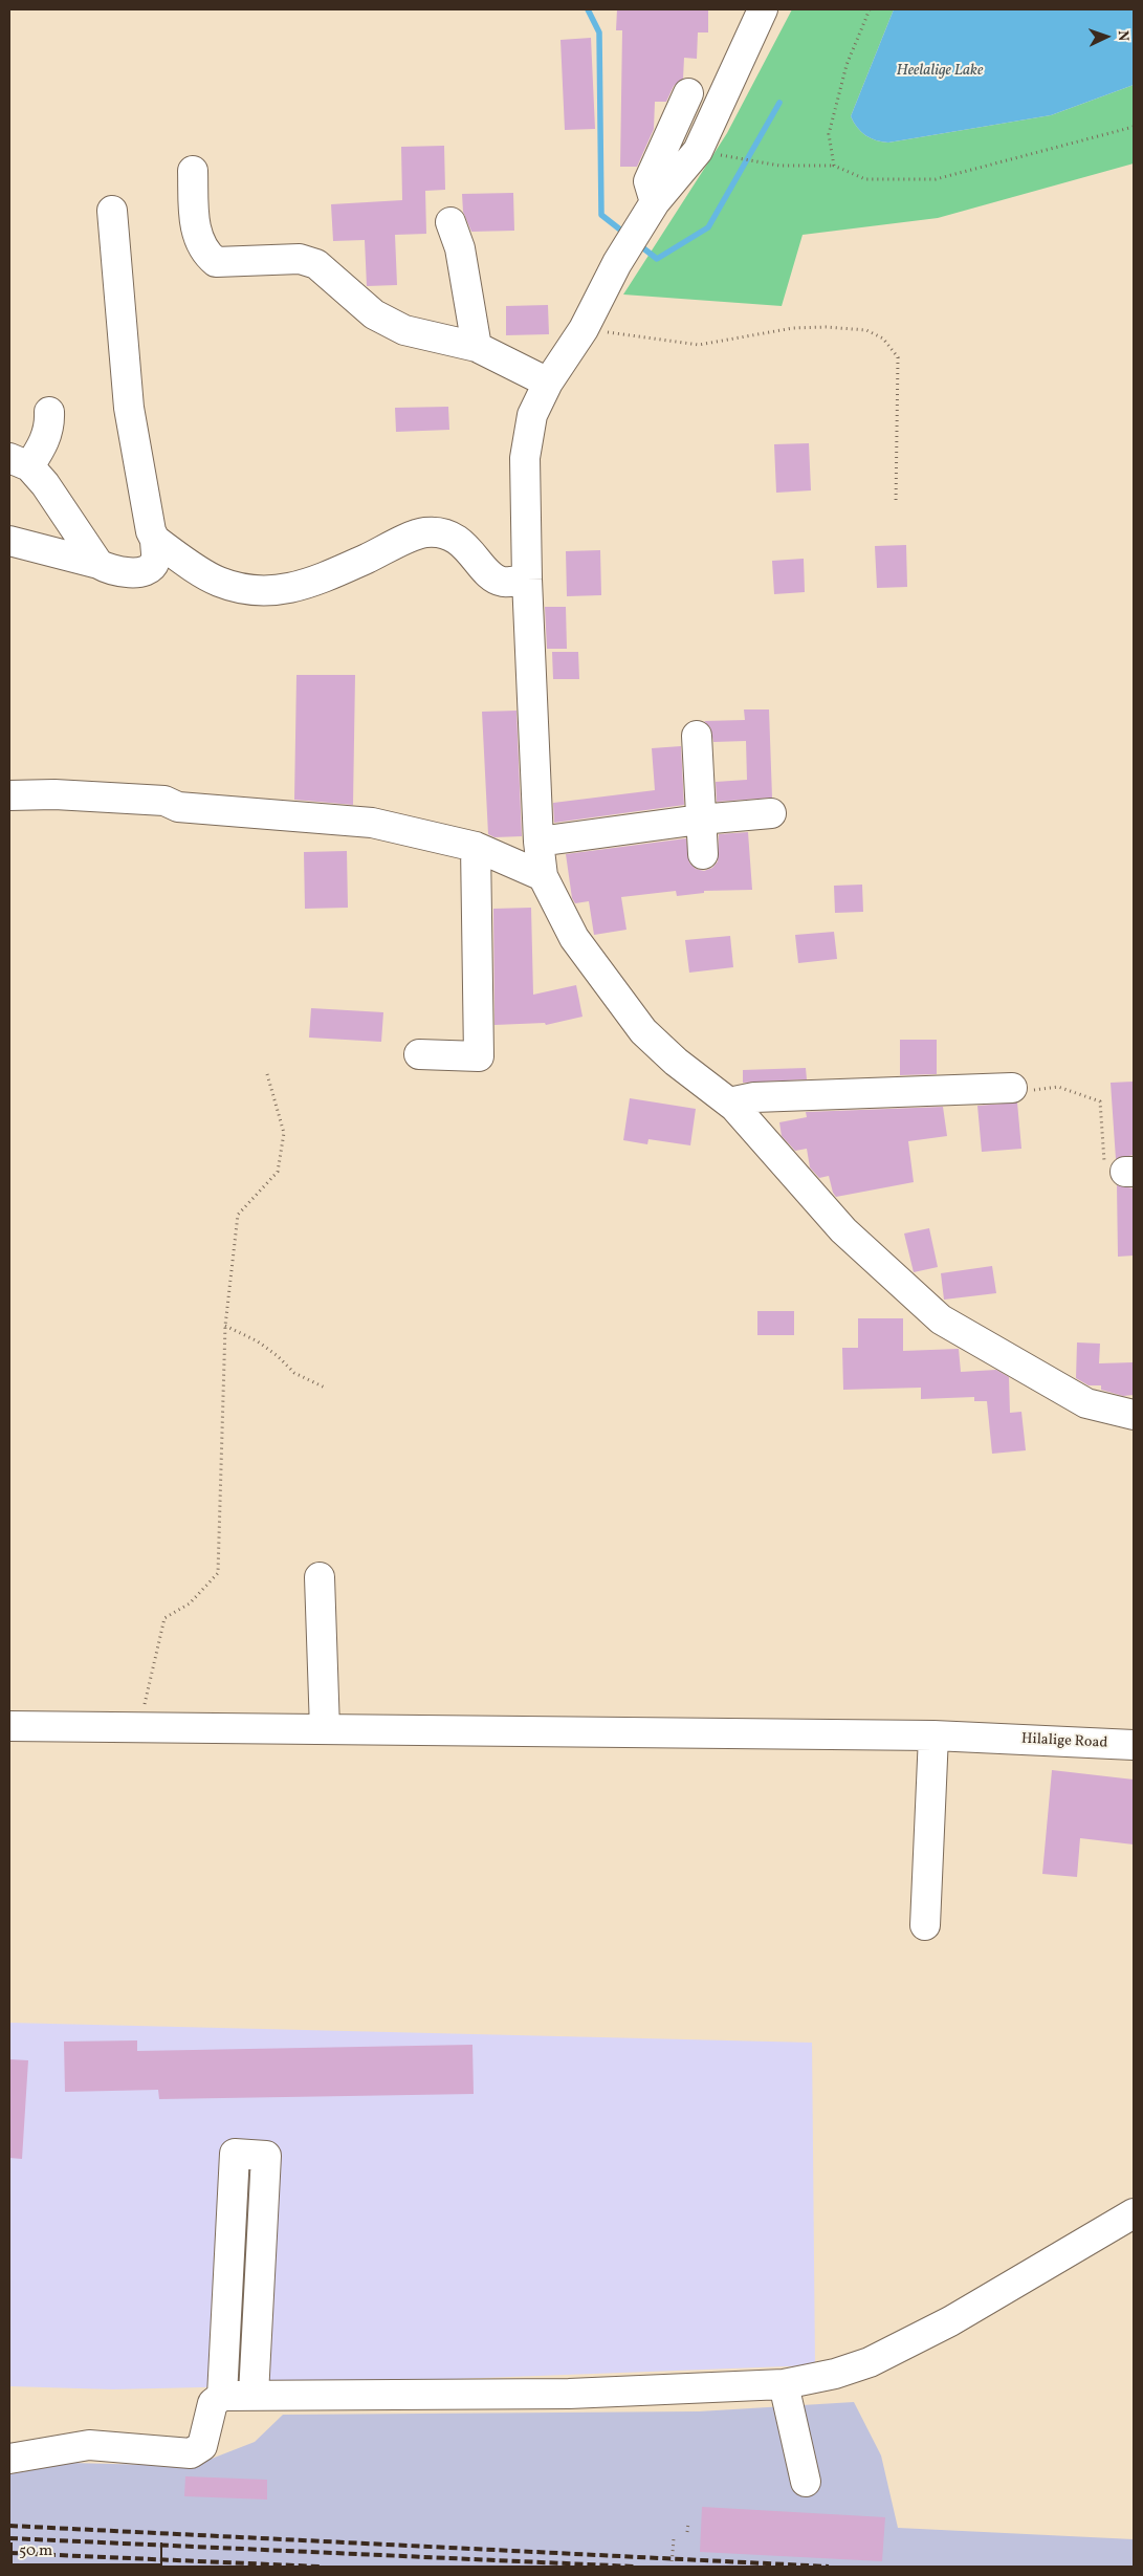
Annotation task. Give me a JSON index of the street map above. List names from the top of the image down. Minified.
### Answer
{"streets":{"street":["Hilalige Road"]},"water":["Heelalige Lake"],"scale_bar":"50 m","north":"right"}
